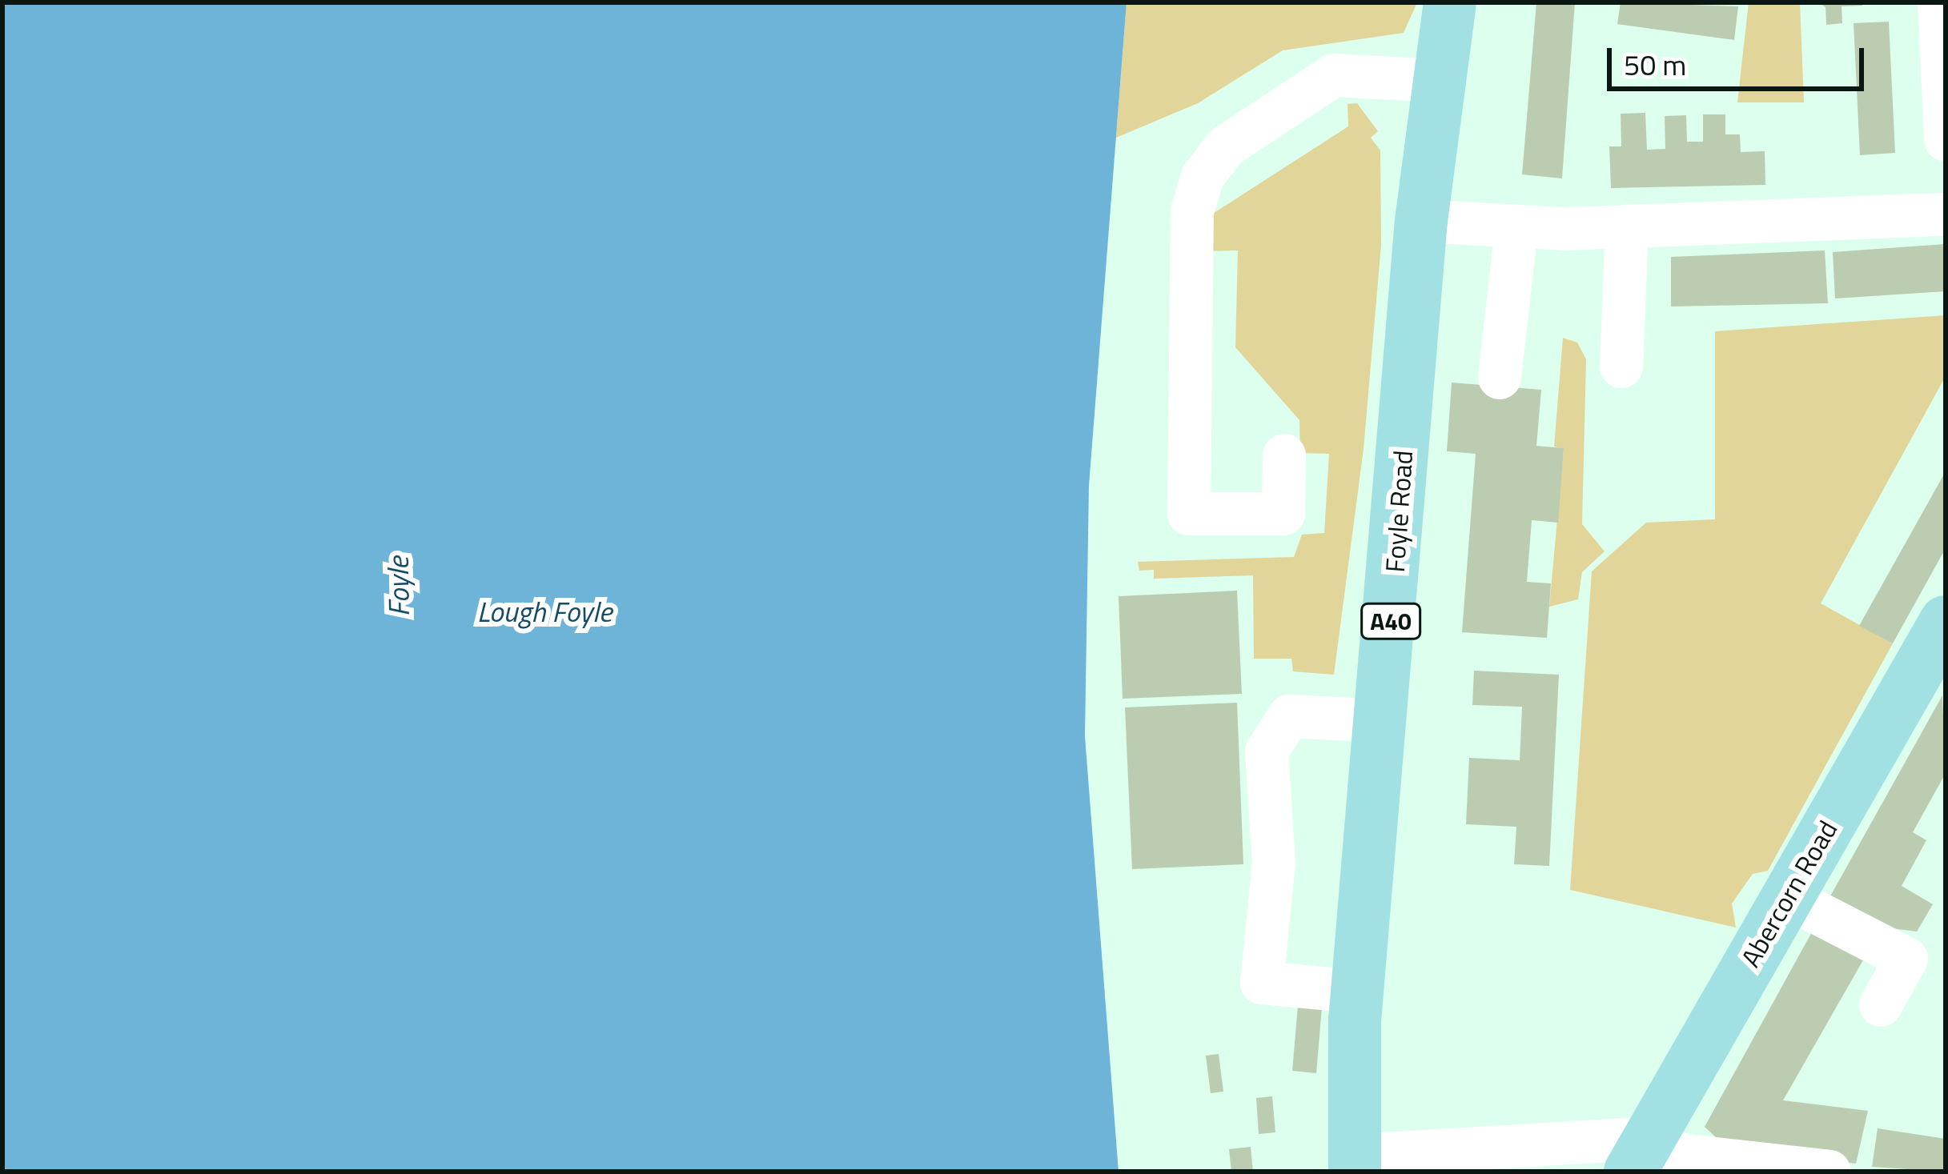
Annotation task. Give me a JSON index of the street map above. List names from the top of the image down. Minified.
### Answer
{"streets":{"main road":["Foyle Road","A40","Abercorn Road"]},"water":["Foyle","Lough Foyle"],"scale_bar":"50 m"}
